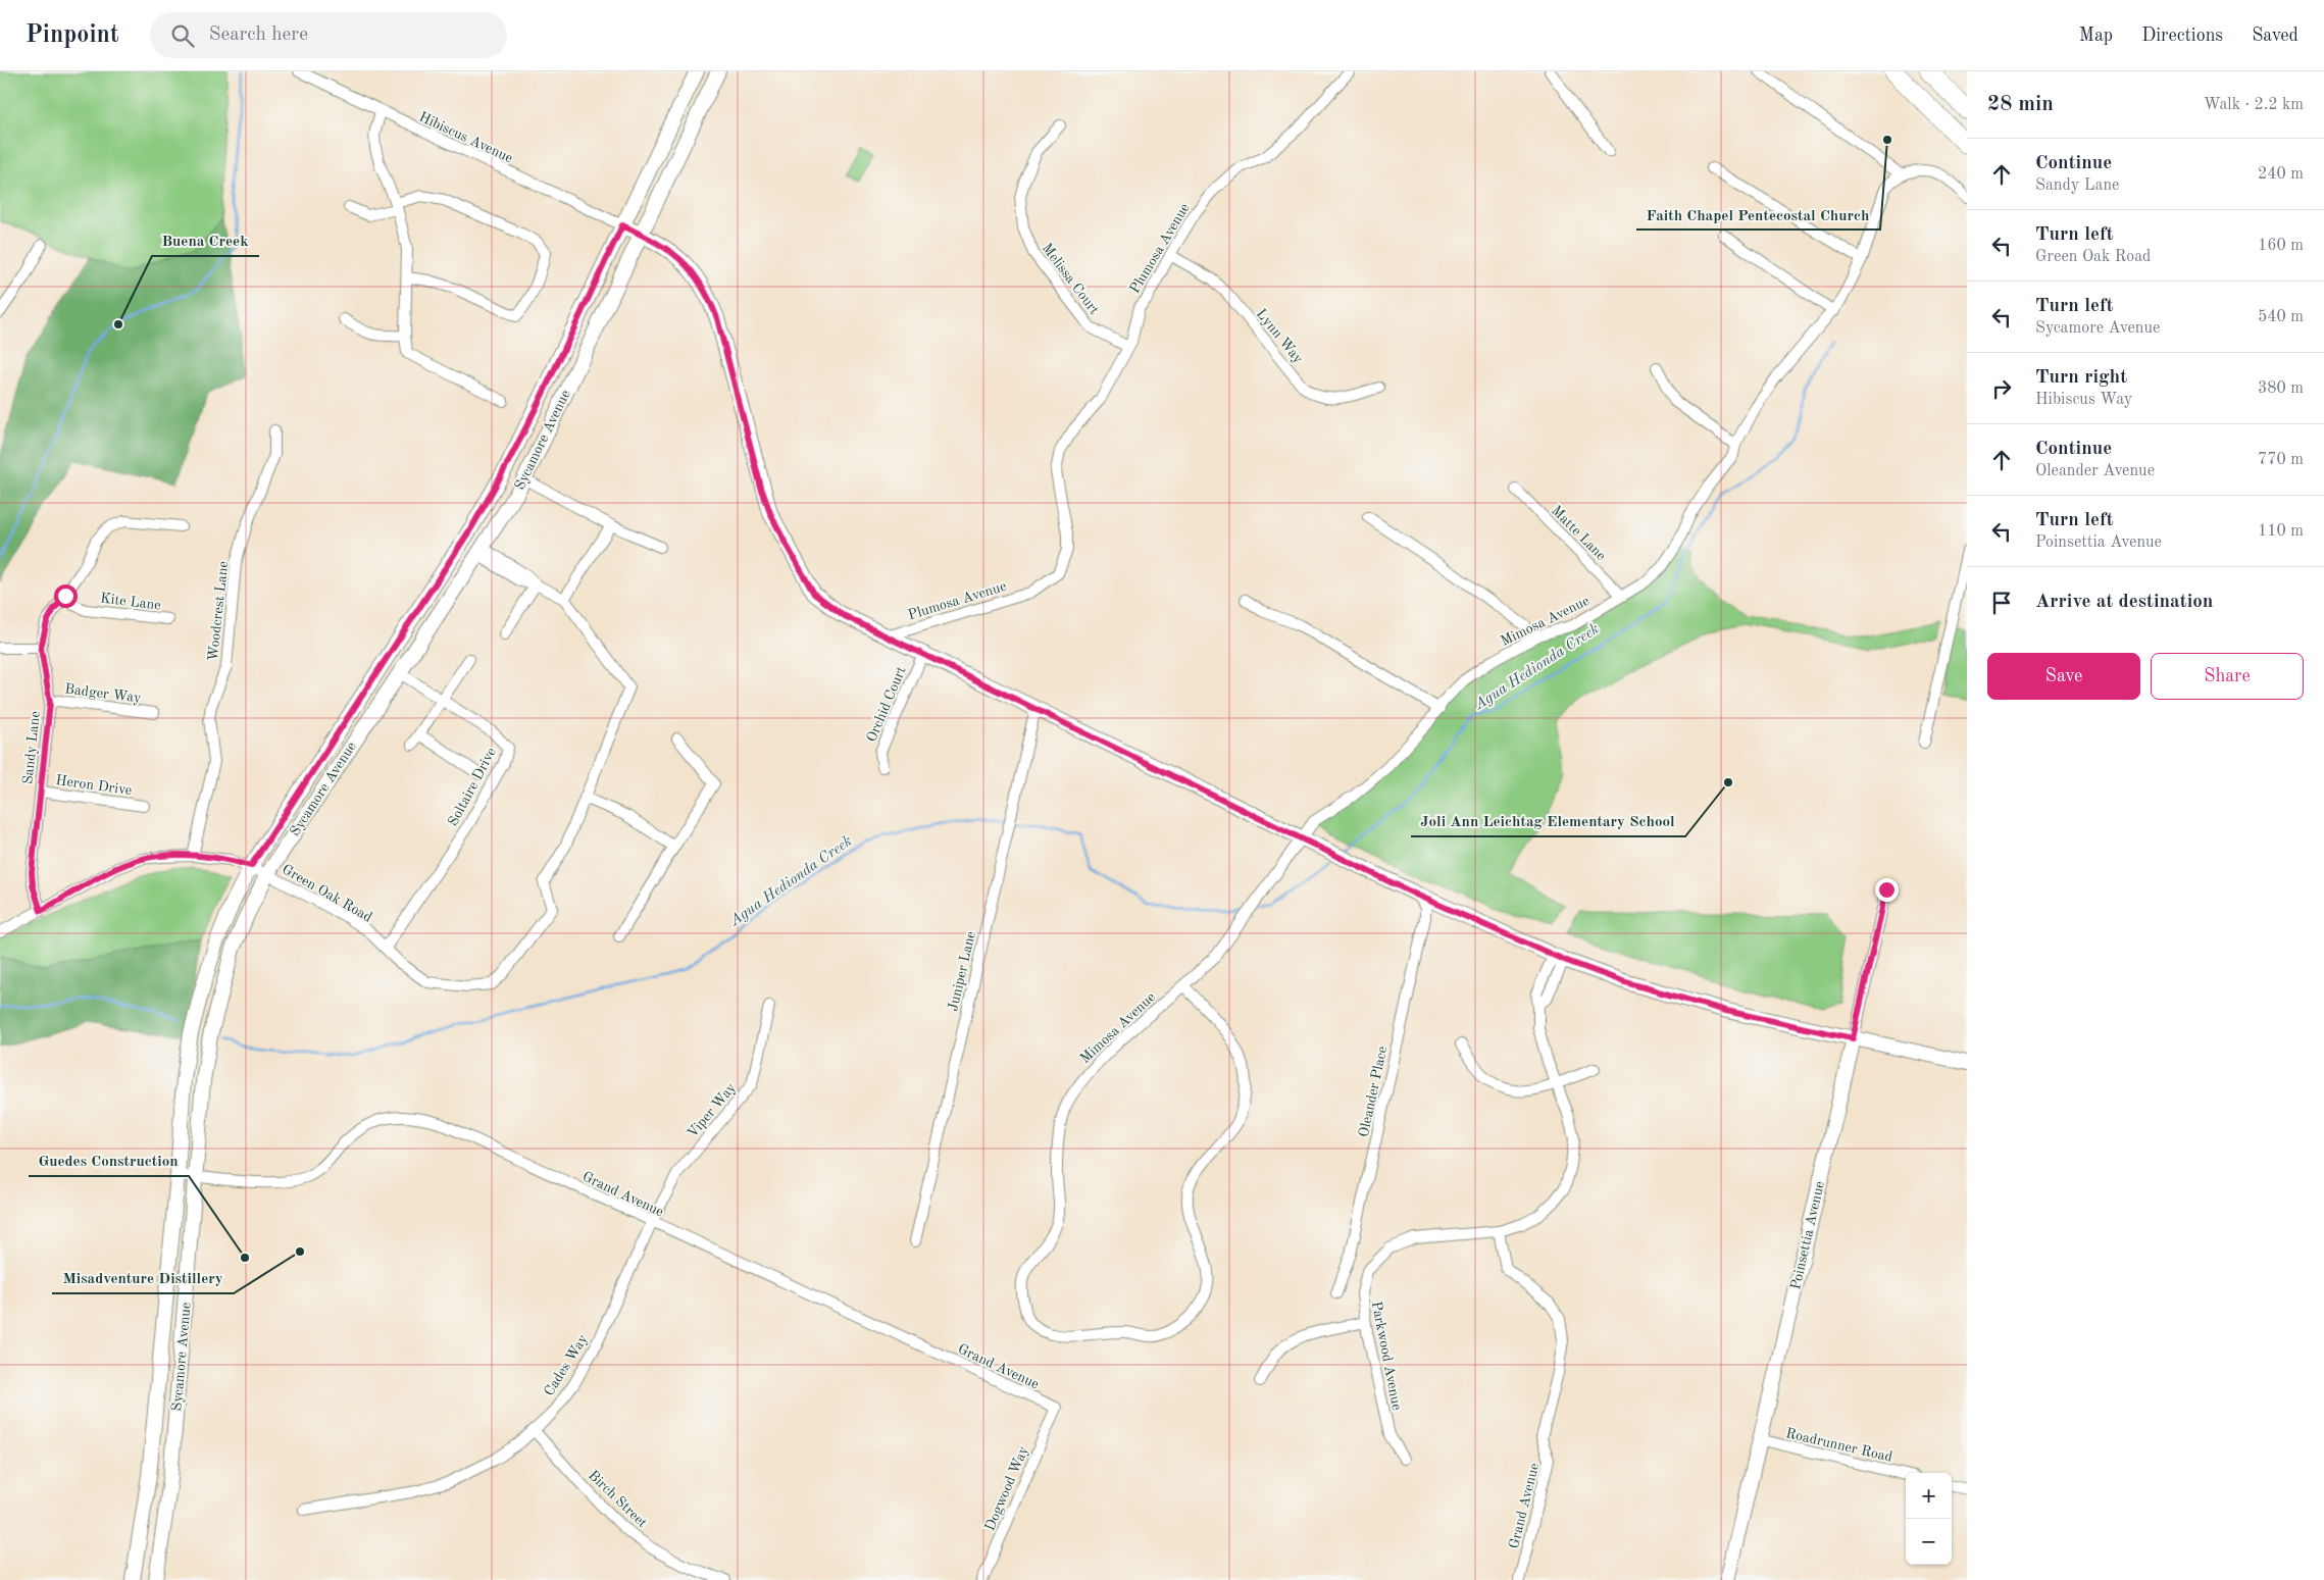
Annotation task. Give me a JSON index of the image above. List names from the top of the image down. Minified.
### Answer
{"streets":{"main road":["Sycamore Avenue","Poinsettia Avenue"],"street":["Hibiscus Avenue","Plumosa Avenue","Melissa Court","Lynn Way","Matte Lane","Kite Lane","Woodcrest Lane","Mimosa Avenue","Badger Way","Orchid Court","Sandy Lane","Heron Drive","Soltaire Drive","Green Oak Road","Juniper Lane","Oleander Place","Viper Way","Grand Avenue","Parkwood Avenue","Cades Way","Roadrunner Road","Dogwood Way","Birch Street"]},"crossings":[["Hibiscus Avenue","Sycamore Avenue"],["Plumosa Avenue","Melissa Court"],["Plumosa Avenue","Lynn Way"],["Sycamore Avenue","Soltaire Drive"],["Sycamore Avenue","Green Oak Road"],["Sycamore Avenue","Grand Avenue"],["Matte Lane","Mimosa Avenue"],["Kite Lane","Sandy Lane"],["Badger Way","Sandy Lane"],["Sandy Lane","Heron Drive"],["Soltaire Drive","Green Oak Road"],["Viper Way","Grand Avenue"],["Viper Way","Cades Way"],["Grand Avenue","Parkwood Avenue"],["Grand Avenue","Cades Way"],["Grand Avenue","Dogwood Way"],["Poinsettia Avenue","Roadrunner Road"],["Cades Way","Birch Street"]],"water":["Agua Hedionda Creek"],"places":["Faith Chapel Pentecostal Church","Buena Creek","Joli Ann Leichtag Elementary School","Misadventure Distillery","Guedes Construction"],"page":{"header":"Pinpoint","search":"Search here","nav":["Map","Directions","Saved"],"heading":["28 min","Walk · 2.2 km"],"list":[["Continue","Sandy Lane","240 m"],["Turn left","Green Oak Road","160 m"],["Turn left","Sycamore Avenue","540 m"],["Turn right","Hibiscus Way","380 m"],["Continue","Oleander Avenue","770 m"],["Turn left","Poinsettia Avenue","110 m"],"Arrive at destination"],"buttons":["Save","Share"],"map_buttons":["+","−"]}}
